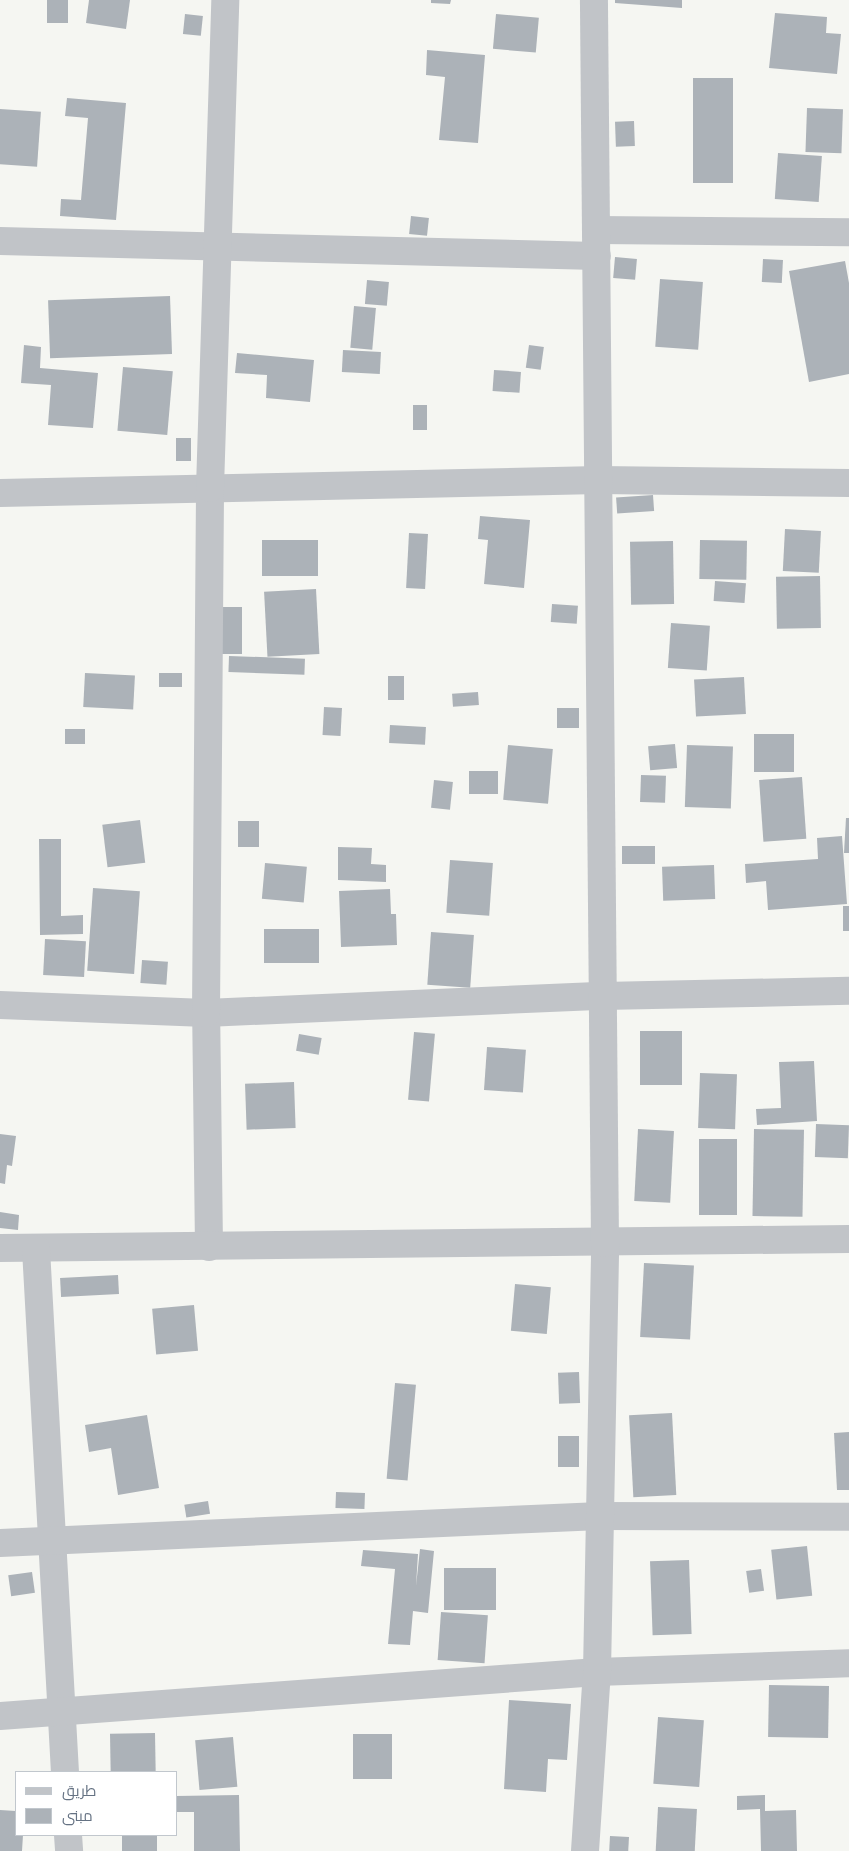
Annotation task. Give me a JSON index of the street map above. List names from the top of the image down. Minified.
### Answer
{"legend":["طريق","مبنى"]}
